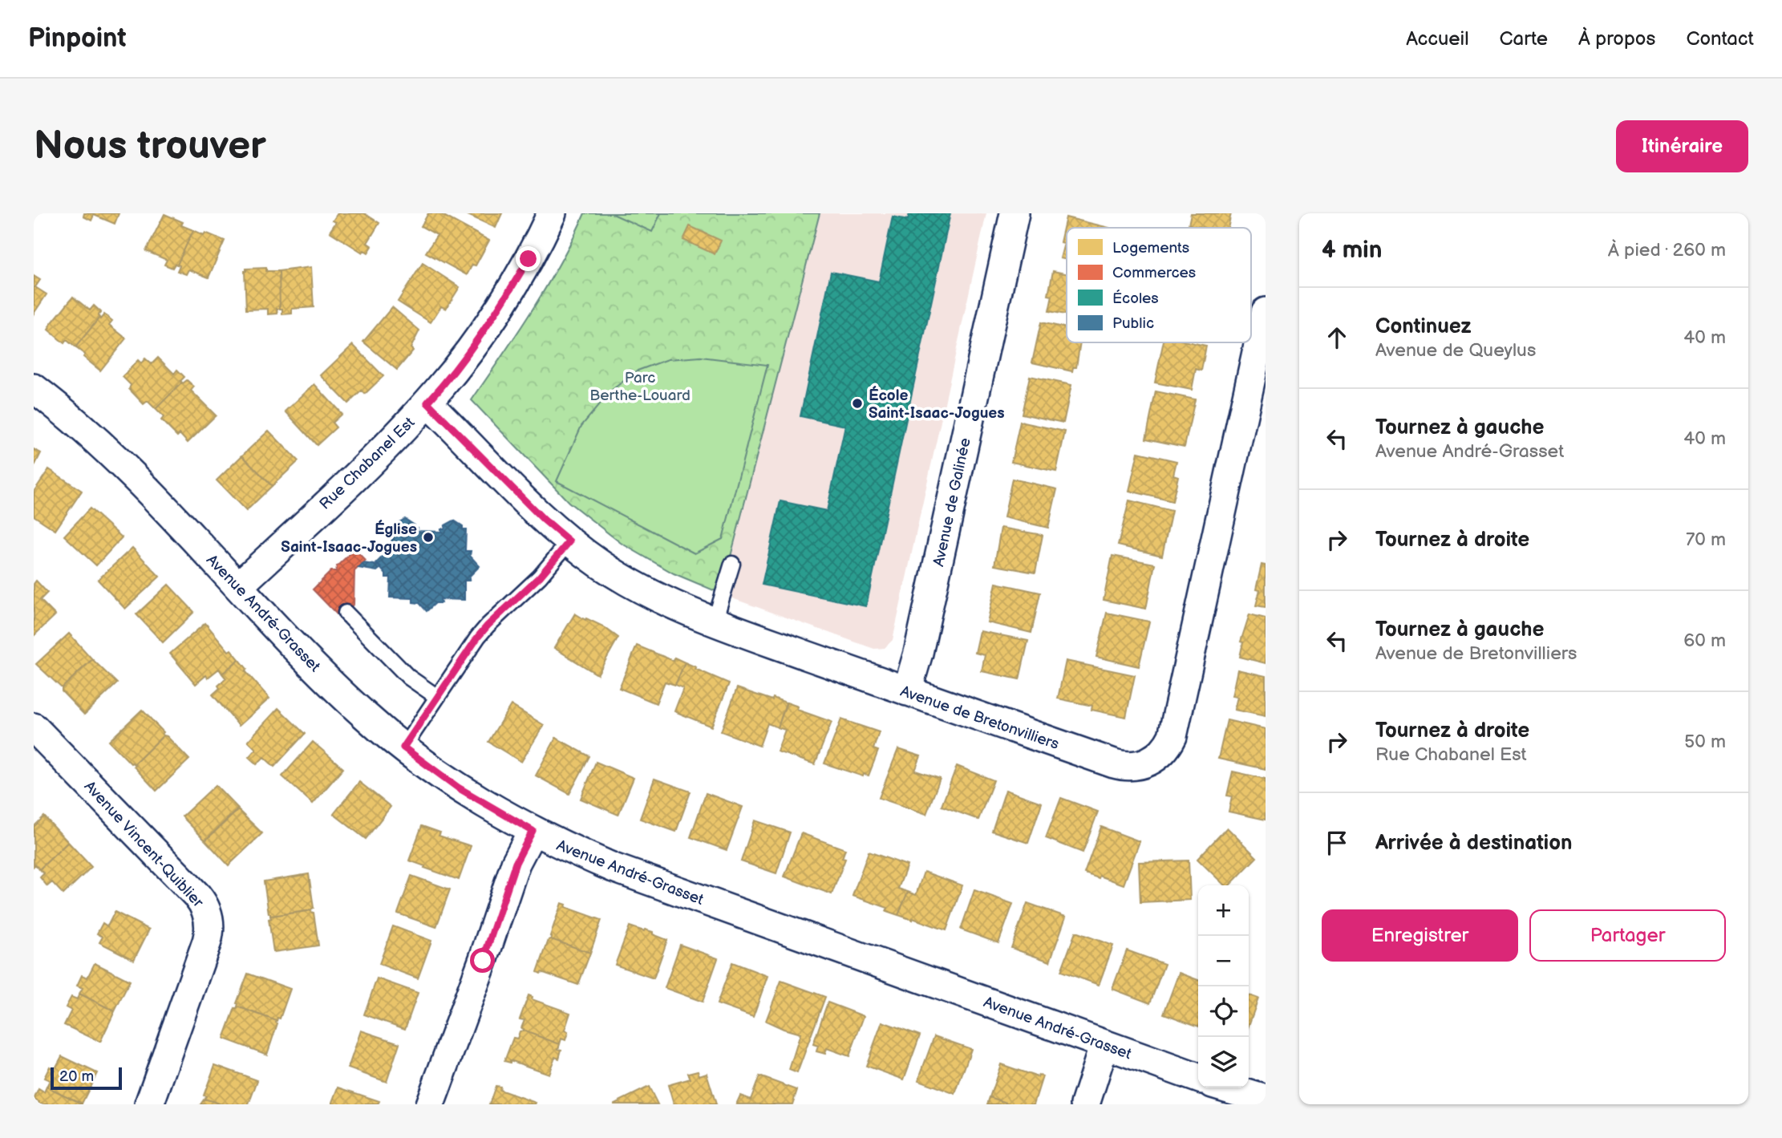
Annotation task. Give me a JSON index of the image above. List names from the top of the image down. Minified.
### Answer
{"streets":{"street":["Rue Chabanel Est","Avenue de Galinée","Avenue André-Grasset","Avenue de Bretonvilliers","Avenue Vincent-Quiblier"]},"crossings":[["Rue Chabanel Est","Avenue André-Grasset"],["Rue Chabanel Est","Avenue de Bretonvilliers"],["Avenue de Galinée","Avenue de Bretonvilliers"]],"parks":["Parc Berthe-Louard"],"places":["École Saint-Isaac-Jogues","Église Saint-Isaac-Jogues"],"legend":["Logements","Commerces","Écoles","Public"],"scale_bar":"20 m","page":{"header":"Pinpoint","nav":["Accueil","Carte","À propos","Contact"],"buttons":["Itinéraire",["Enregistrer","Partager"]],"title":"Nous trouver","heading":["4 min","À pied · 260 m"],"list":[["Continuez","Avenue de Queylus","40 m"],["Tournez à gauche","Avenue André-Grasset","40 m"],["Tournez à droite","70 m"],["Tournez à gauche","Avenue de Bretonvilliers","60 m"],["Tournez à droite","Rue Chabanel Est","50 m"],"Arrivée à destination"],"map_buttons":["+","−"],"scale":"20 m"}}
